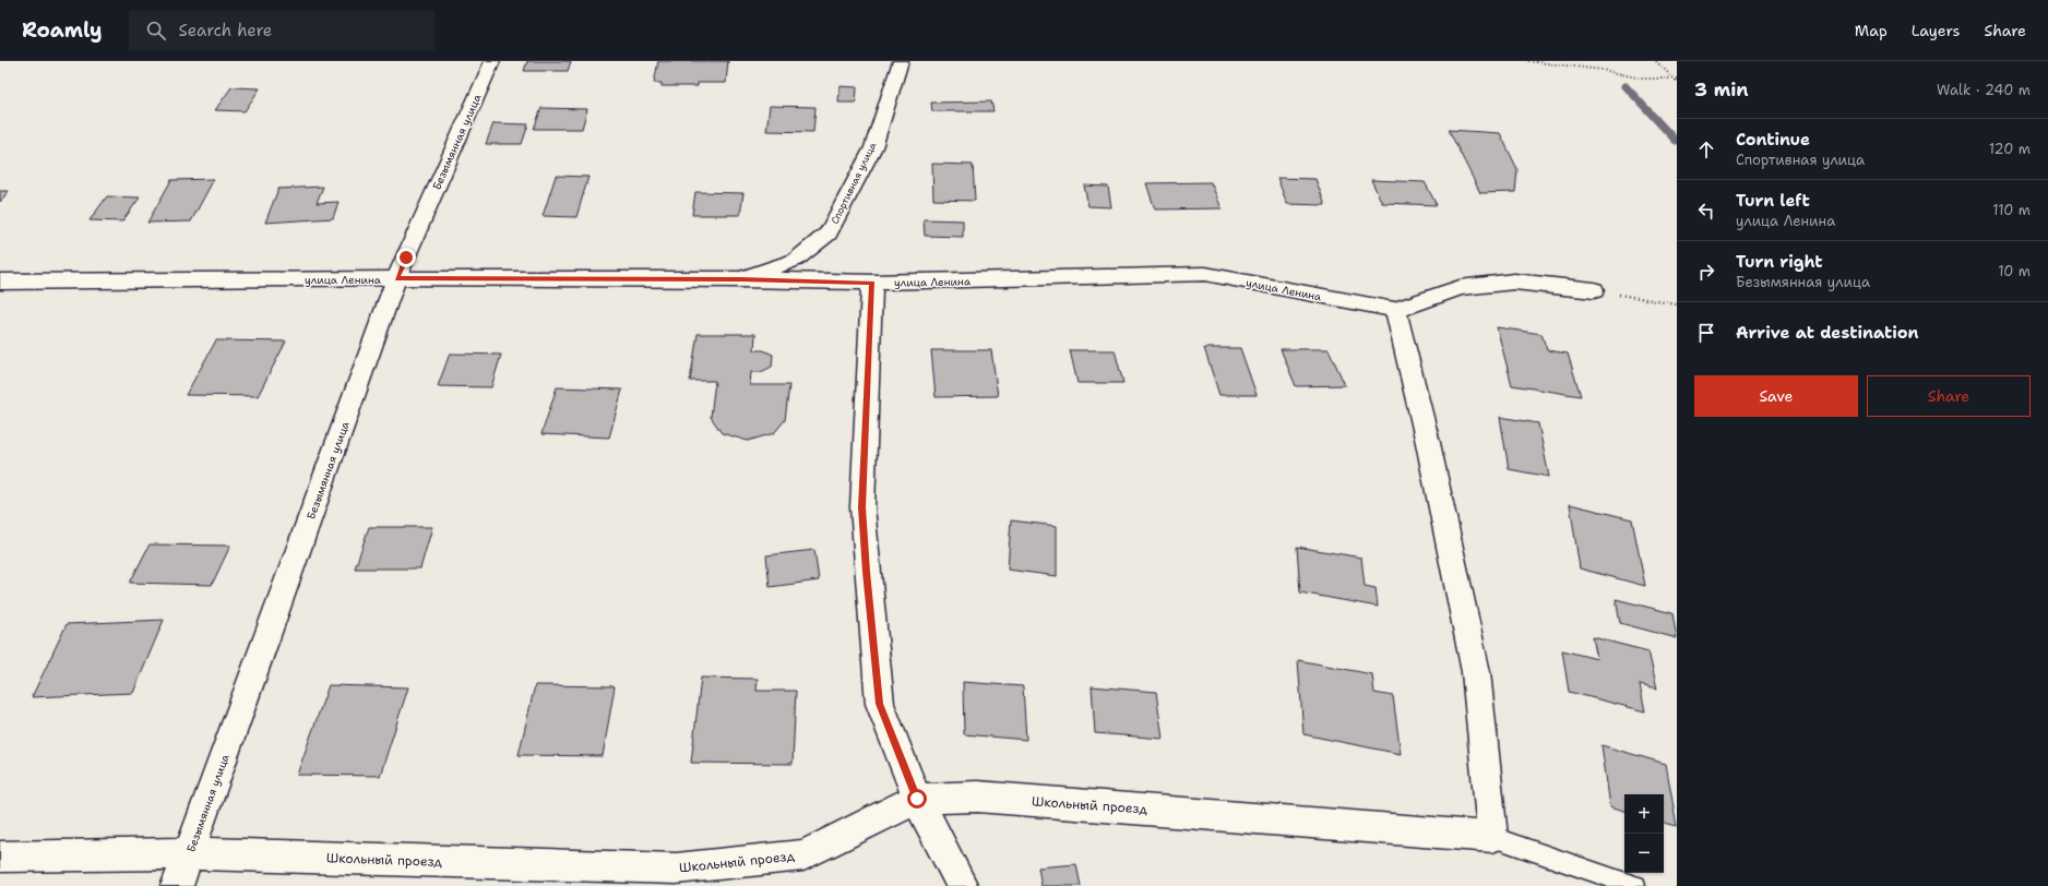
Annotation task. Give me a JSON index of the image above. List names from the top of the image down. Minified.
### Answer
{"streets":{"street":["Безымянная улица","Спортивная улица","улица Ленина","Школьный проезд"]},"crossings":[["Безымянная улица","улица Ленина"],["Безымянная улица","Школьный проезд"],["Спортивная улица","улица Ленина"]],"page":{"header":"Roamly","search":"Search here","nav":["Map","Layers","Share"],"heading":["3 min","Walk · 240 m"],"list":[["Continue","Спортивная улица","120 m"],["Turn left","улица Ленина","110 m"],["Turn right","Безымянная улица","10 m"],"Arrive at destination"],"buttons":["Save","Share"],"map_buttons":["+","−"]}}
